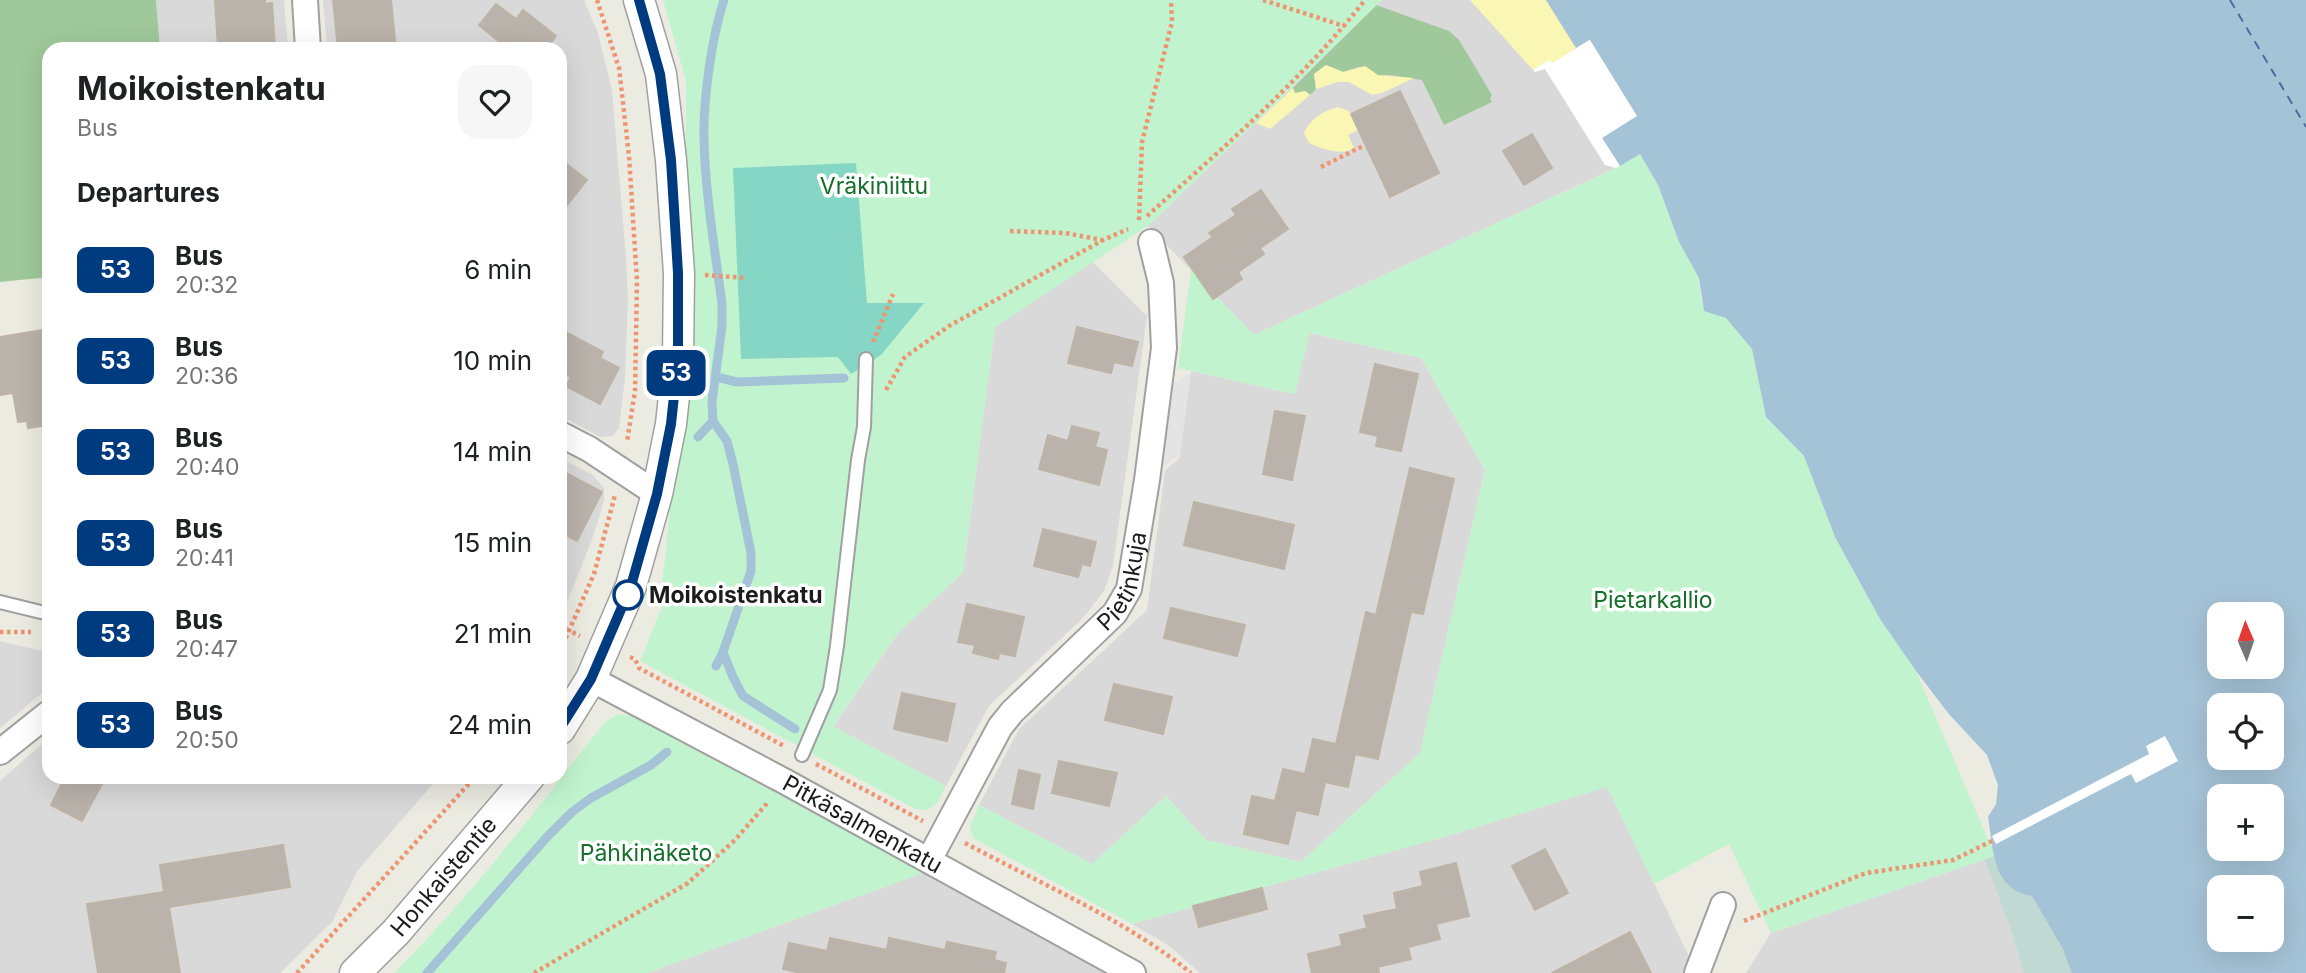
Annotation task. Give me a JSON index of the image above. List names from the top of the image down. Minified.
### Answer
{"streets":{"street":["Pietinkuja","Pitkäsalmenkatu","Honkaistentie"]},"crossings":[["Pietinkuja","Pitkäsalmenkatu"]],"parks":["Vräkiniittu","Pietarkallio","Pähkinäketo"],"places":["Moikoistenkatu"],"lines":["bus line 53"],"north":"top","page":{"on_map":"53","heading":[["Moikoistenkatu","Bus"],"Departures"],"list":[{"mark":"53","name":"Bus","note":"20:32","value":"6 min"},{"mark":"53","name":"Bus","note":"20:36","value":"10 min"},{"mark":"53","name":"Bus","note":"20:40","value":"14 min"},{"mark":"53","name":"Bus","note":"20:41","value":"15 min"},{"mark":"53","name":"Bus","note":"20:47","value":"21 min"},{"mark":"53","name":"Bus","note":"20:50","value":"24 min"}],"map_buttons":["+","−"]}}
